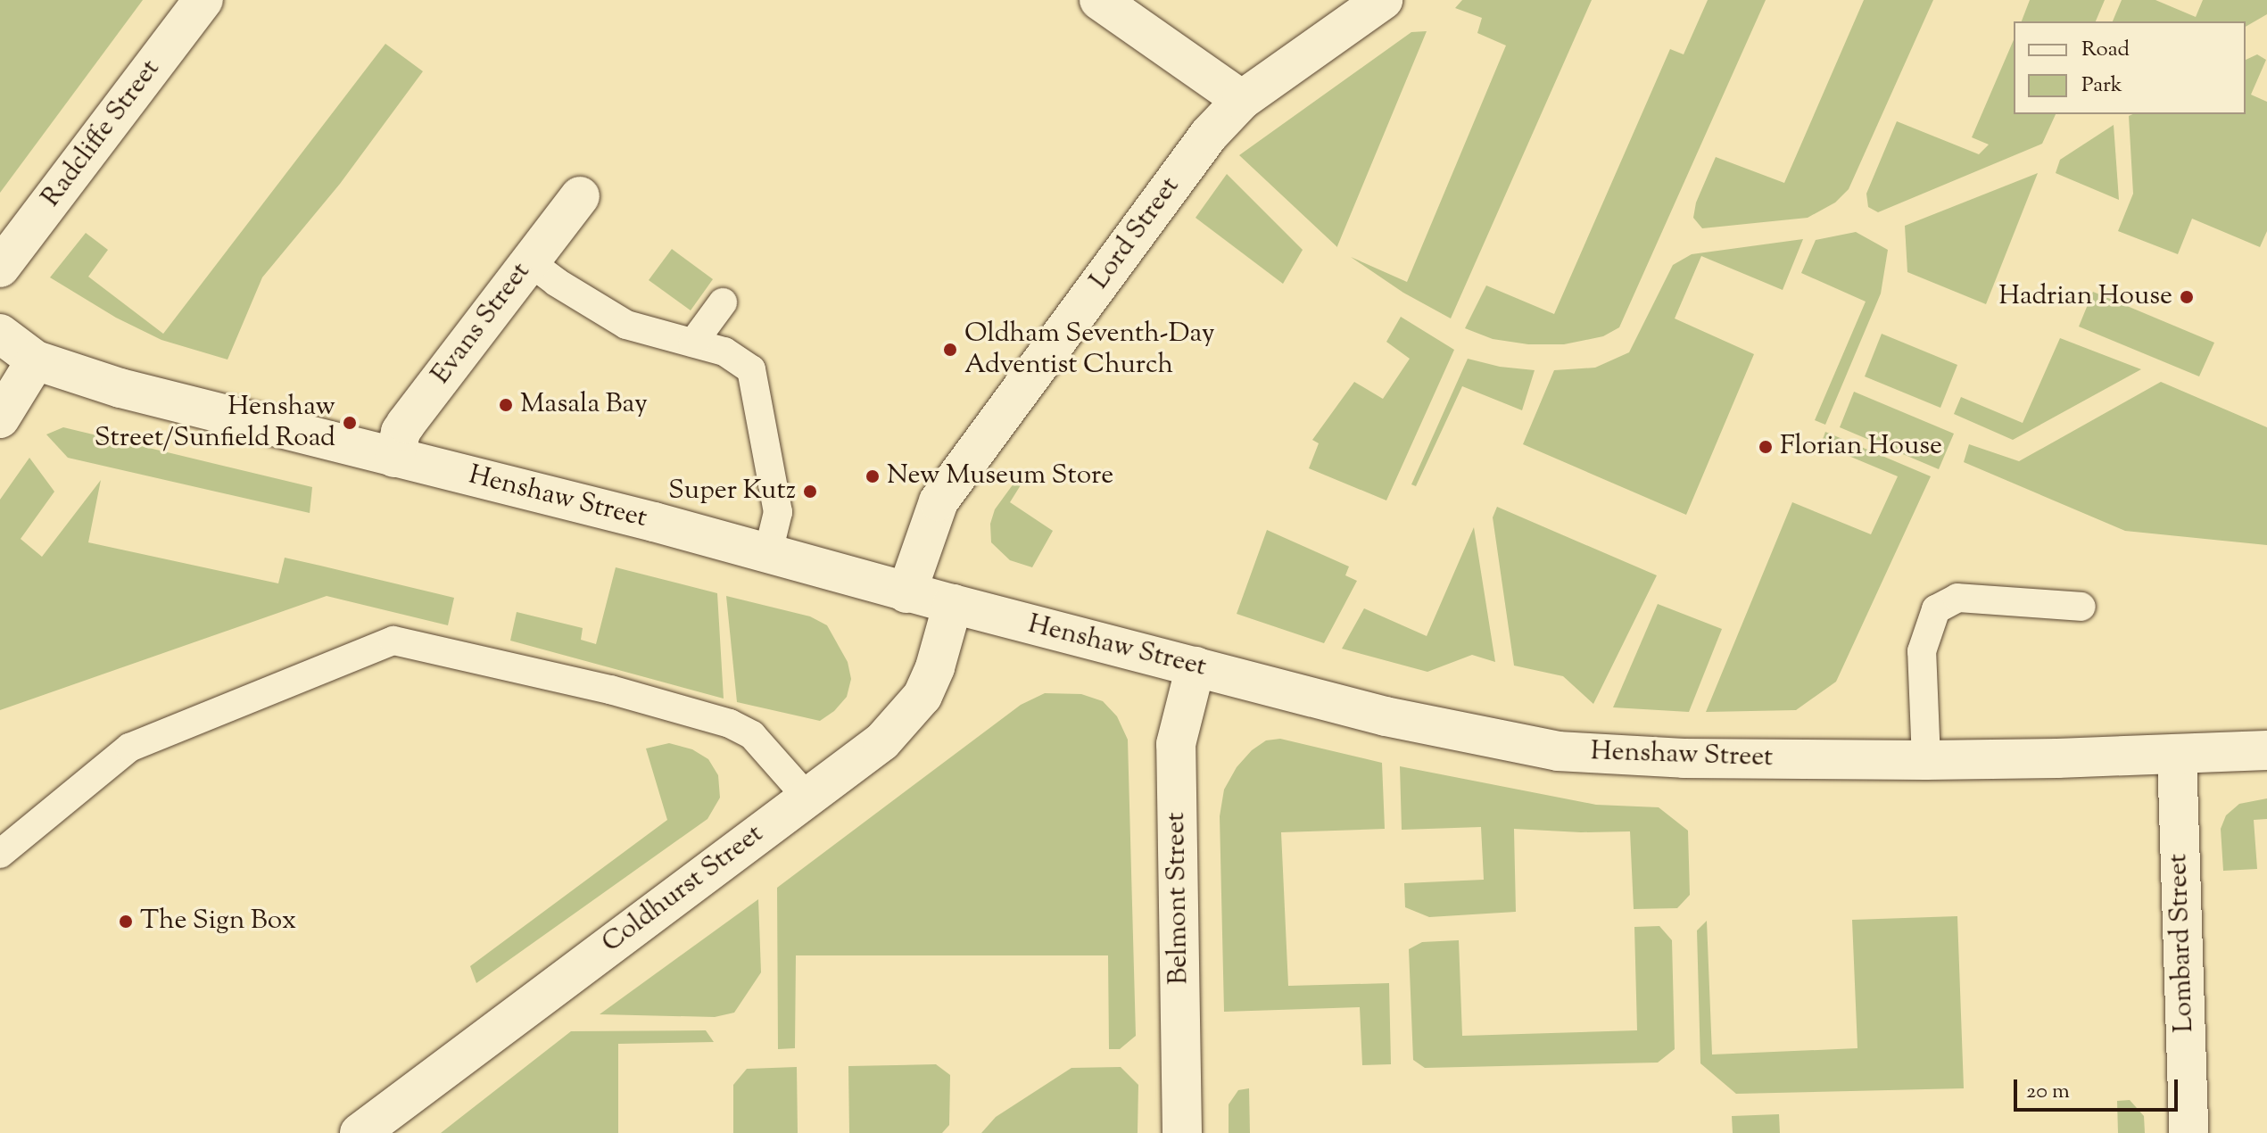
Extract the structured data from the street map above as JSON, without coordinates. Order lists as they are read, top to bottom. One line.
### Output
{"streets":{"street":["Radcliffe Street","Lord Street","Evans Street","Henshaw Street","Coldhurst Street","Belmont Street","Lombard Street"]},"crossings":[["Lord Street","Henshaw Street"],["Evans Street","Henshaw Street"],["Henshaw Street","Coldhurst Street"],["Henshaw Street","Belmont Street"],["Henshaw Street","Lombard Street"]],"places":["Hadrian House","Oldham Seventh-Day Adventist Church","Masala Bay","Henshaw Street/Sunfield Road","Florian House","New Museum Store","Super Kutz","The Sign Box"],"legend":["Road","Park"],"scale_bar":"20 m"}
